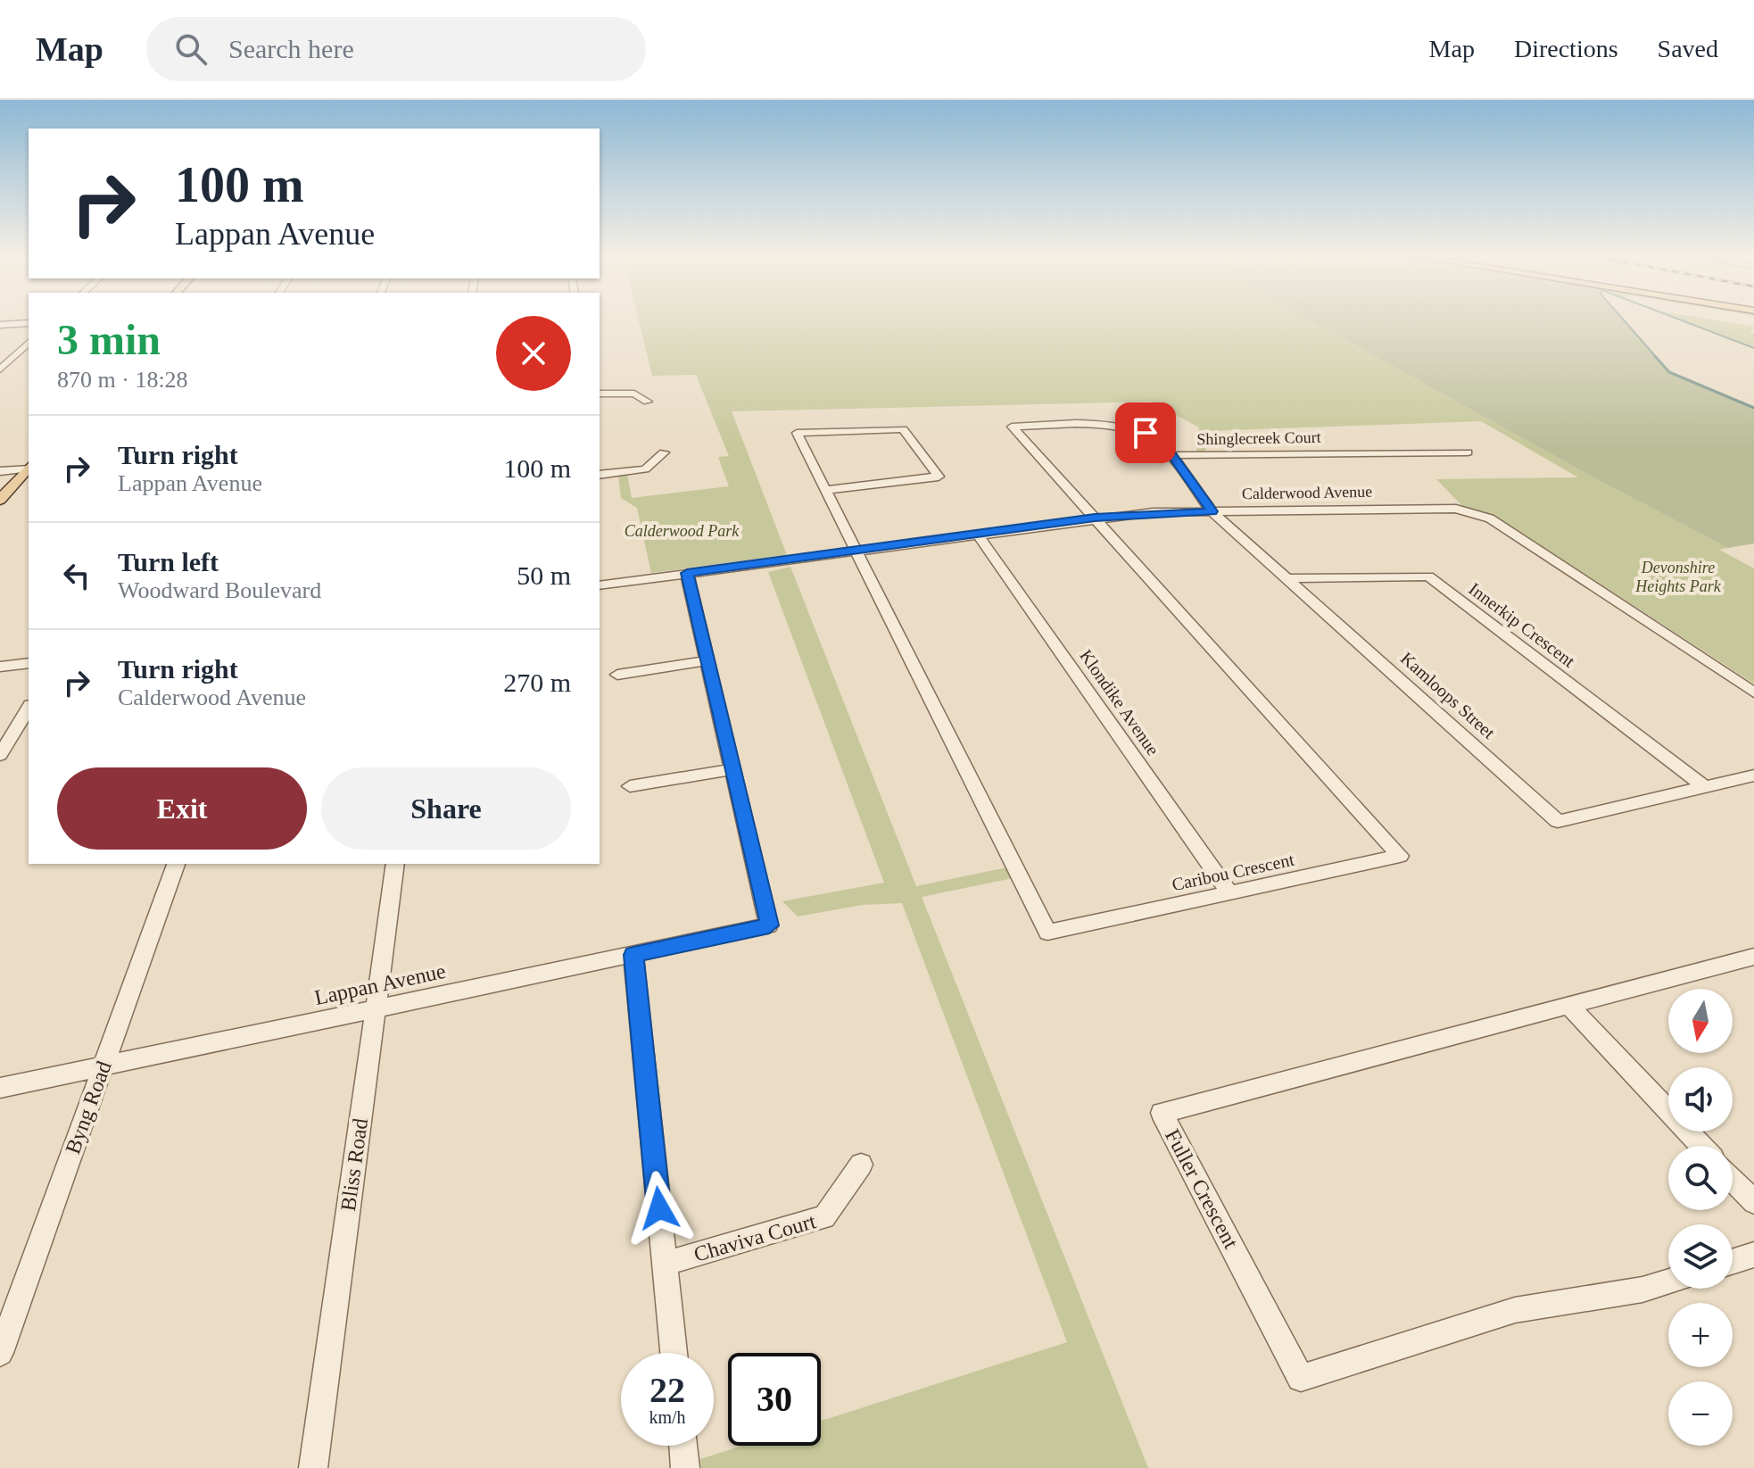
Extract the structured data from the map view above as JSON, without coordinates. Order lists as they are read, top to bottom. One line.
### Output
{"streets":{"street":["Shinglecreek Court","Calderwood Avenue","Innerkip Crescent","Kamloops Street","Klondike Avenue","Caribou Crescent","Lappan Avenue","Byng Road","Bliss Road","Fuller Crescent","Chaviva Court"]},"crossings":[["Shinglecreek Court","Calderwood Avenue"],["Shinglecreek Court","Kamloops Street"],["Shinglecreek Court","Caribou Crescent"],["Calderwood Avenue","Kamloops Street"],["Calderwood Avenue","Klondike Avenue"],["Calderwood Avenue","Caribou Crescent"],["Innerkip Crescent","Kamloops Street"],["Klondike Avenue","Caribou Crescent"],["Lappan Avenue","Byng Road"],["Lappan Avenue","Bliss Road"]],"parks":["Calderwood Park","Devonshire Heights Park"],"north":"bottom","page":{"header":"Map","search":"Search here","nav":["Map","Directions","Saved"],"turn":["100 m","Lappan Avenue"],"heading":["3 min","870 m · 18:28"],"list":[{"name":"Turn right","note":"Lappan Avenue","value":"100 m"},{"name":"Turn left","note":"Woodward Boulevard","value":"50 m"},{"name":"Turn right","note":"Calderwood Avenue","value":"270 m"}],"buttons":["Exit","Share"],"map_buttons":["+","−"],"speed":"22 km/h","limit":"30"}}
